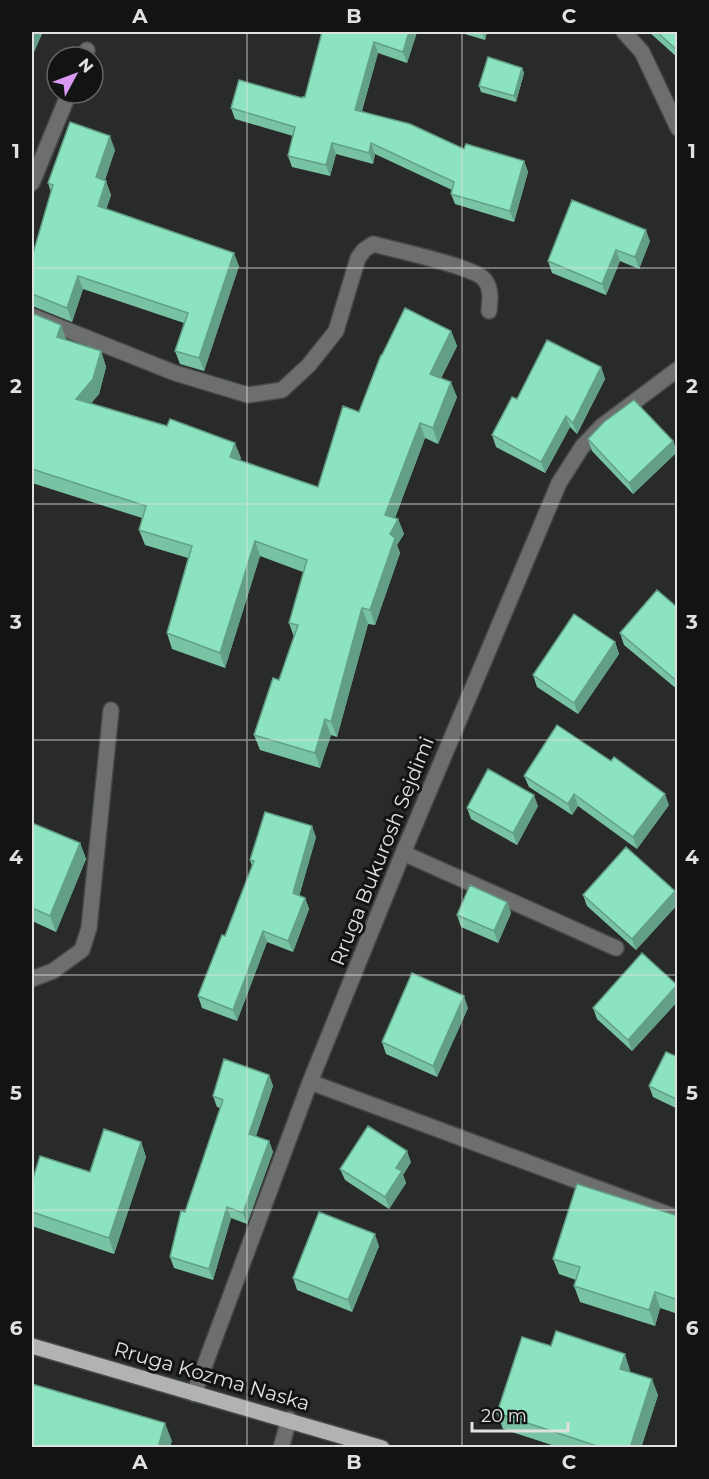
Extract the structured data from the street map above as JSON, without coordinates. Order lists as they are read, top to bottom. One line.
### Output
{"streets":{"main road":["Rruga Kozma Naska"],"street":["Rruga Bukurosh Sejdimi"]},"crossings":[["Rruga Bukurosh Sejdimi","Rruga Kozma Naska"]],"scale_bar":"20 m","north":"top right","grid":{"columns":["A","B","C"],"rows":["1","2","3","4","5","6"]}}
